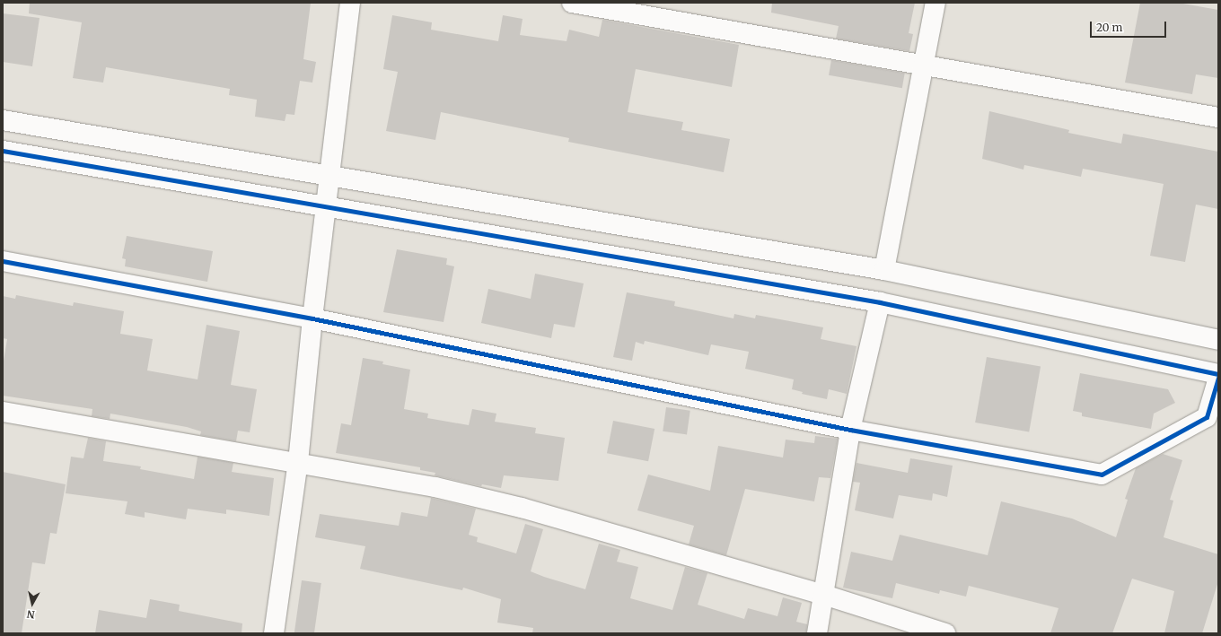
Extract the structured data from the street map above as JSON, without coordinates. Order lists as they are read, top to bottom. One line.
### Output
{"scale_bar":"20 m","north":"bottom"}
